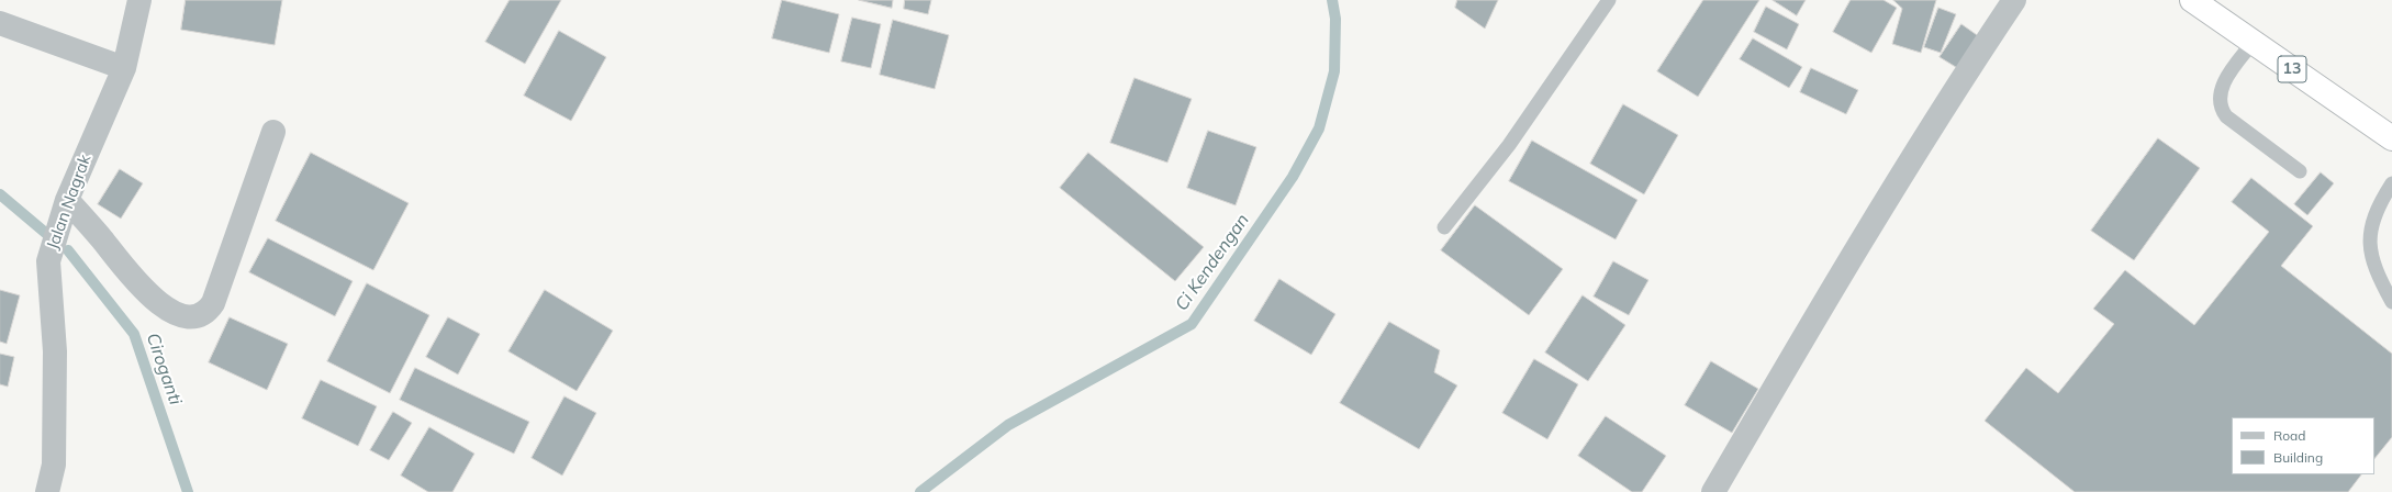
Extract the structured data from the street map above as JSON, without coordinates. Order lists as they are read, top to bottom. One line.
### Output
{"streets":{"highway":["13"],"street":["Jalan Nagrak"]},"water":["Ci Kendengan","Ciroganti"],"legend":["Road","Building"]}
